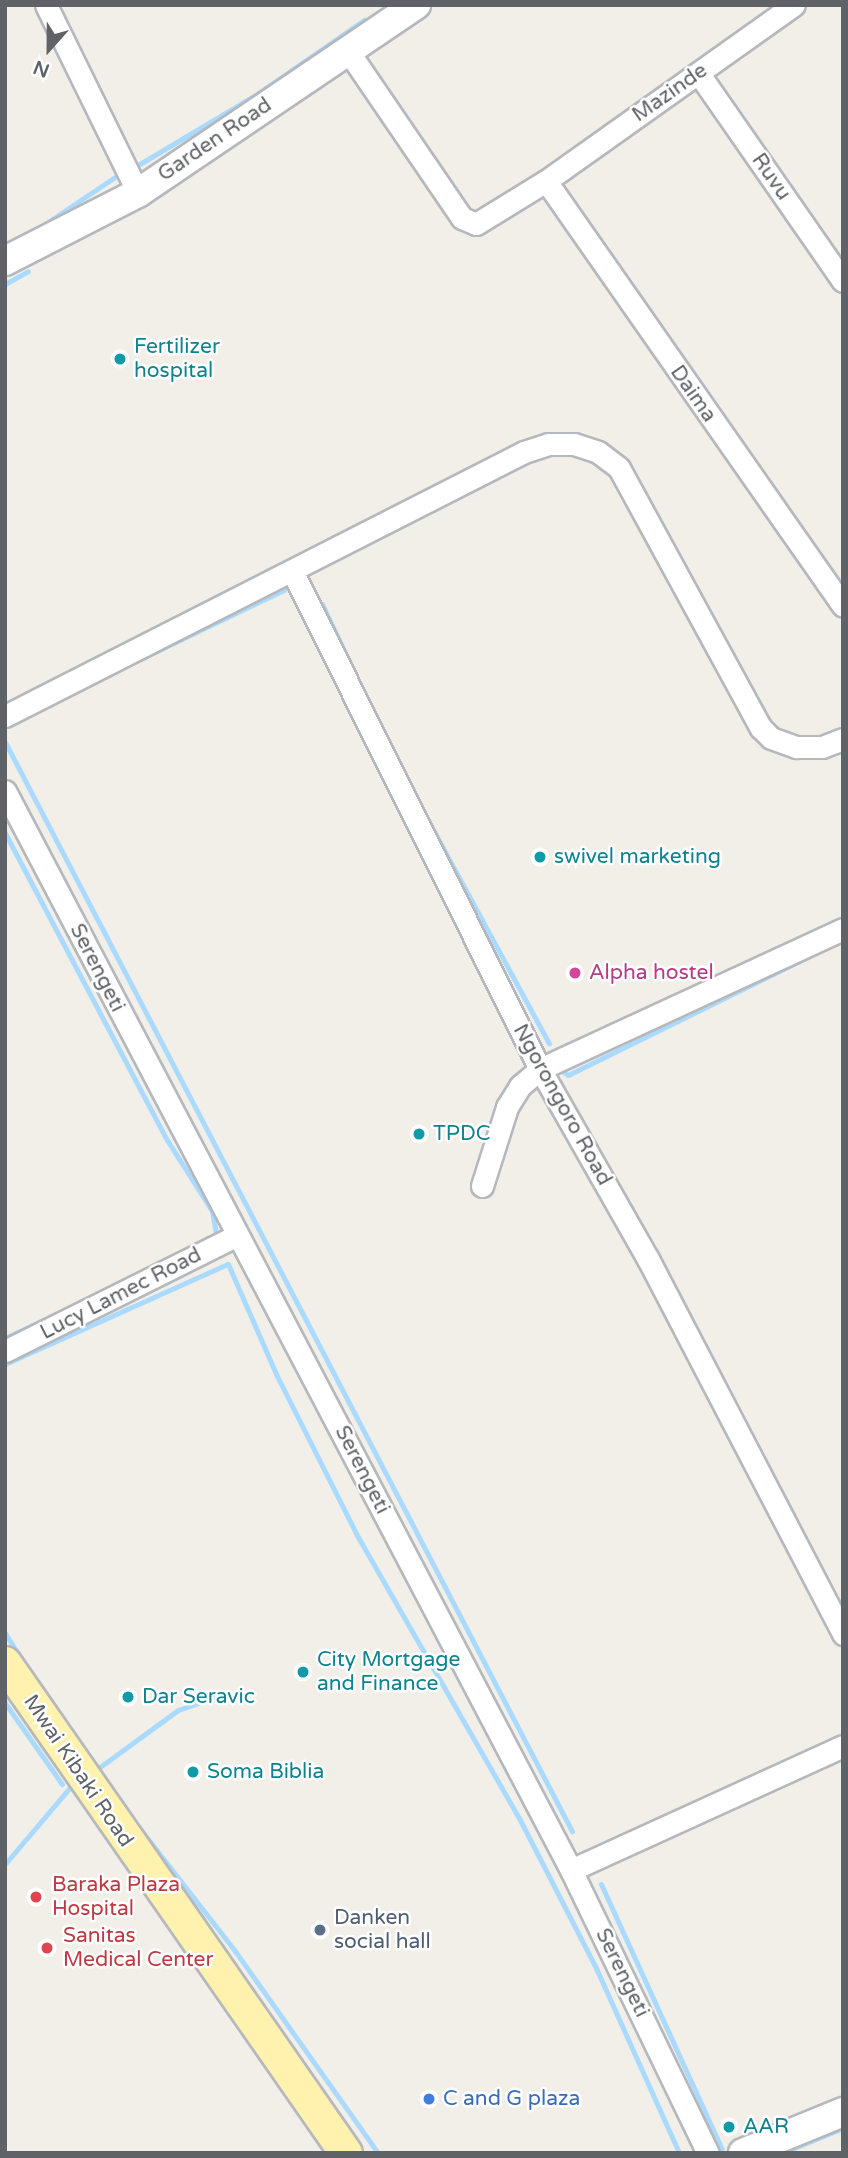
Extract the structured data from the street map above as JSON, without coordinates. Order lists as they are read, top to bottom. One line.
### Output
{"streets":{"main road":["Mwai Kibaki Road"],"street":["Mazinde","Garden Road","Ruvu","Daima","Serengeti","Ngorongoro Road","Lucy Lamec Road"]},"crossings":[["Mazinde","Garden Road"],["Mazinde","Ruvu"],["Mazinde","Daima"],["Serengeti","Lucy Lamec Road"]],"places":["Fertilizer hospital","swivel marketing","Alpha hostel","TPDC","City Mortgage and Finance","Dar Seravic","Soma Biblia","Baraka Plaza Hospital","Danken social hall","Sanitas Medical Center","C and G plaza","AAR"],"north":"bottom"}
